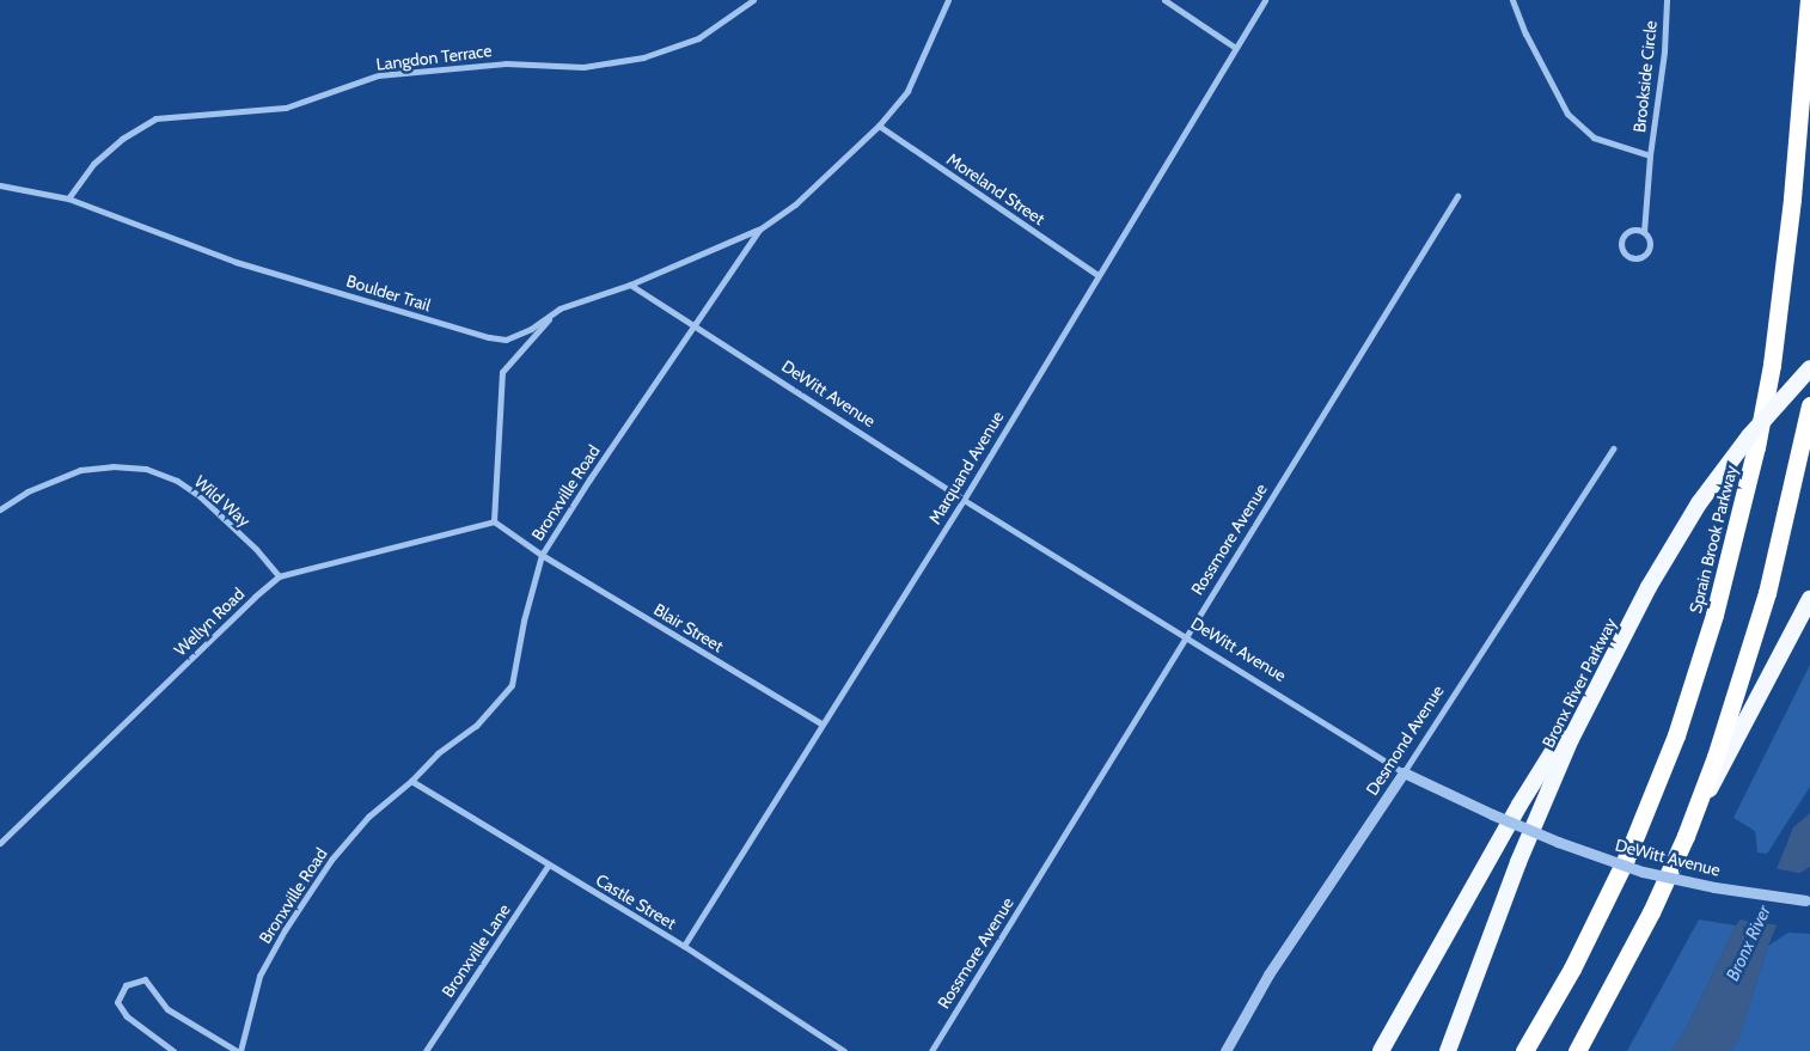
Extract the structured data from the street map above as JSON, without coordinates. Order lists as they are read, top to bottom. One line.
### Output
{"streets":{"highway":["Sprain Brook Parkway","Bronx River Parkway"],"street":["Langdon Terrace","Brookside Circle","Moreland Street","Boulder Trail","DeWitt Avenue","Marquand Avenue","Bronxville Road","Wild Way","Rossmore Avenue","Wellyn Road","Blair Street","Desmond Avenue","Castle Street","Bronxville Lane"]},"crossings":[["Langdon Terrace","Boulder Trail"],["Moreland Street","Marquand Avenue"],["Moreland Street","Bronxville Road"],["Boulder Trail","Bronxville Road"],["DeWitt Avenue","Marquand Avenue"],["DeWitt Avenue","Bronxville Road"],["DeWitt Avenue","Rossmore Avenue"],["DeWitt Avenue","Desmond Avenue"],["Marquand Avenue","Blair Street"],["Marquand Avenue","Castle Street"],["Bronxville Road","Blair Street"],["Bronxville Road","Castle Street"],["Wild Way","Wellyn Road"],["Castle Street","Bronxville Lane"]],"water":["Bronx River"]}
